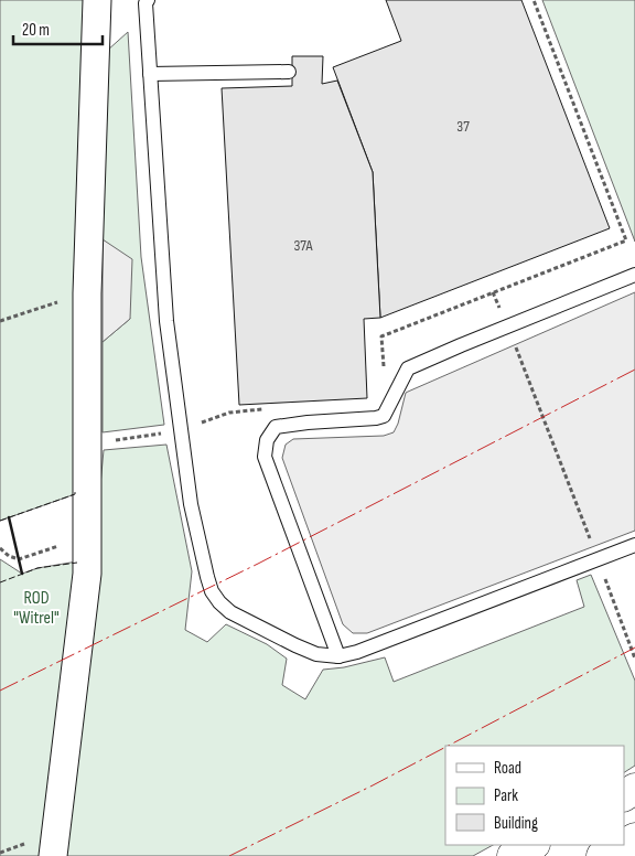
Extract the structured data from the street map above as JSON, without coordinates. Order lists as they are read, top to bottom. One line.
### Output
{"parks":["ROD \"Witrel\""],"house_numbers":["37","37A"],"legend":["Road","Park","Building"],"scale_bar":"20 m"}
